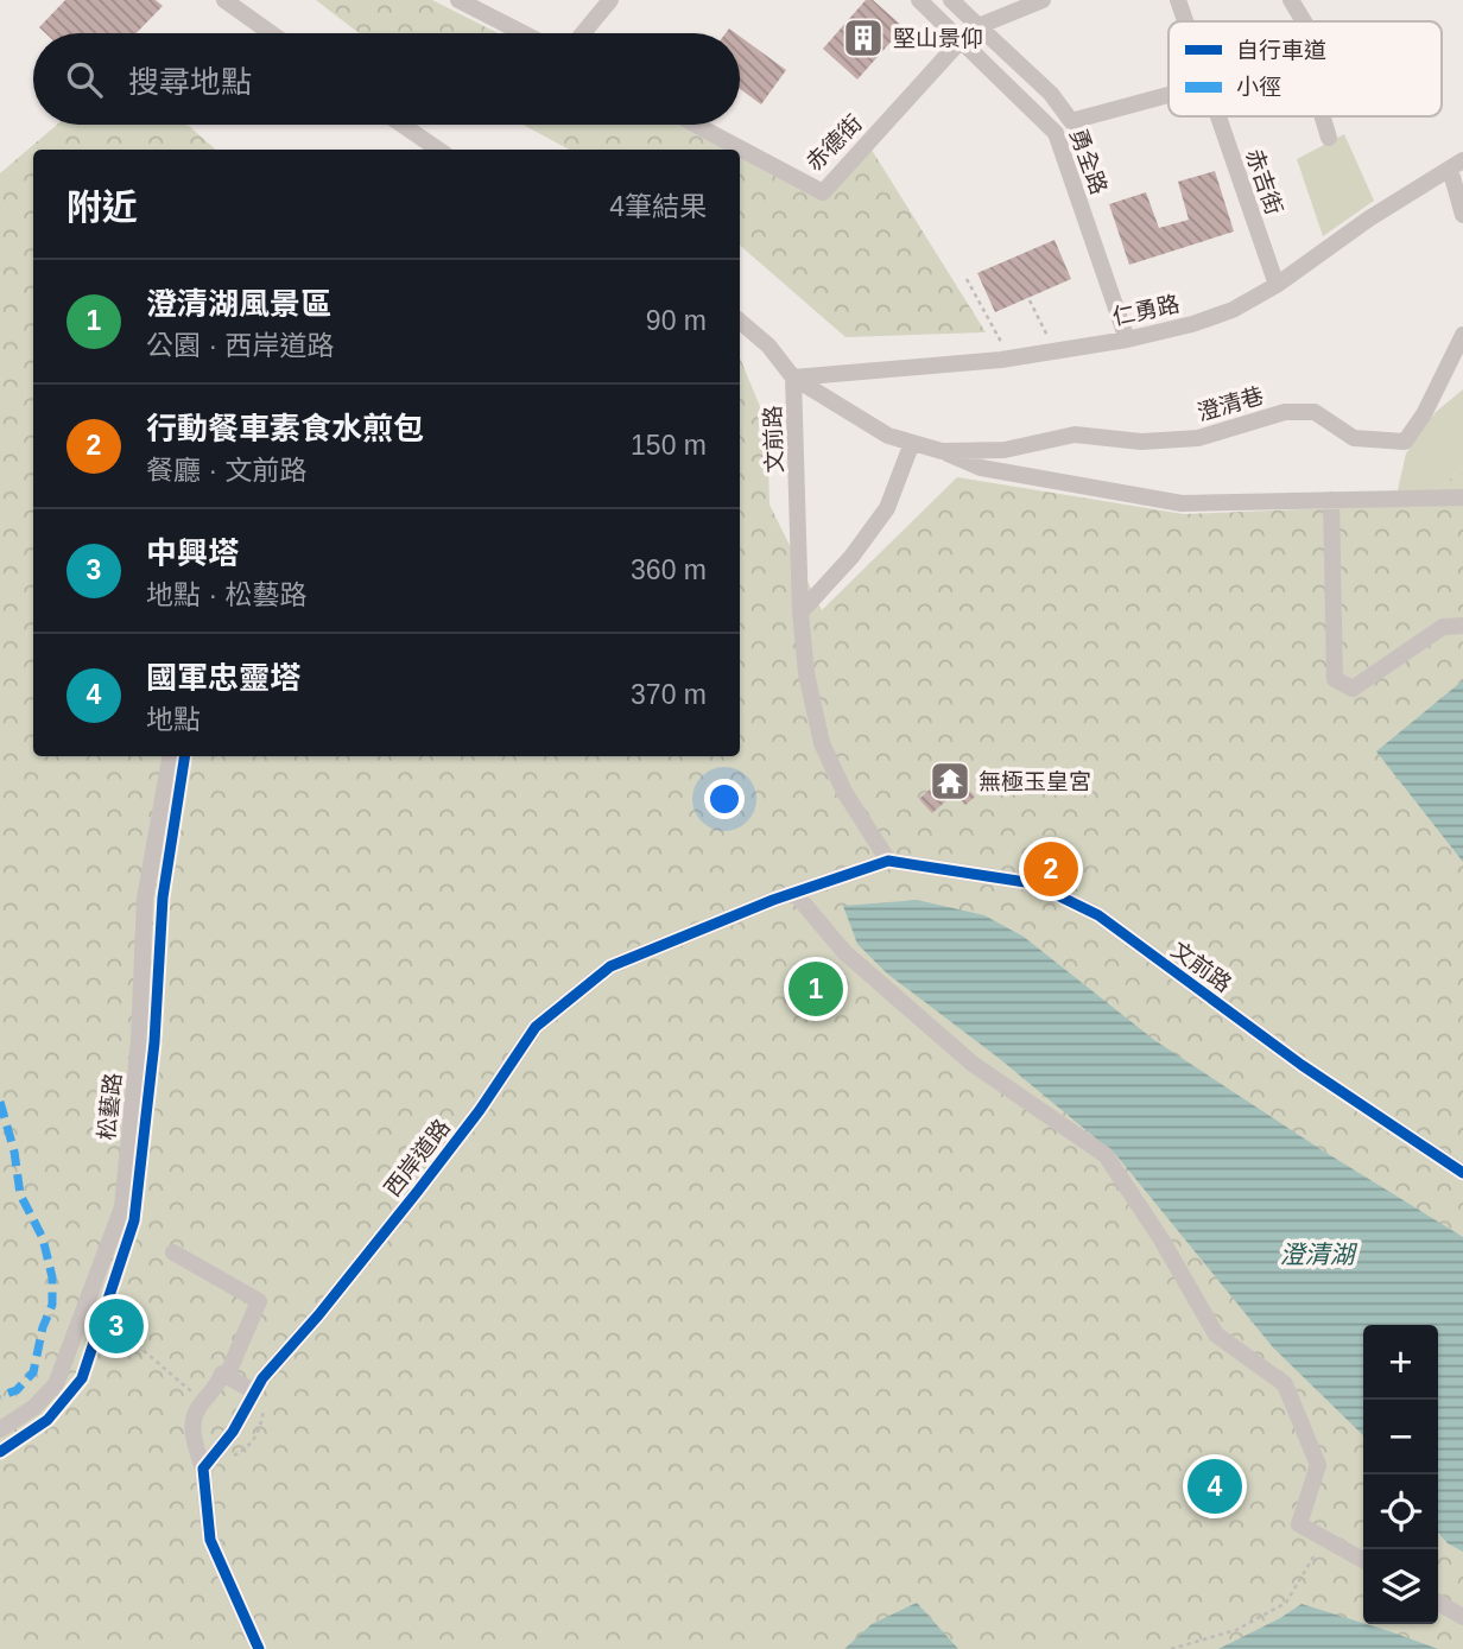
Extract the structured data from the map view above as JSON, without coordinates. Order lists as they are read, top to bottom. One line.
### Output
{"streets":{"street":["赤德街","勇全路","赤吉街","仁勇路","澄清巷","文前路","松藝路","西岸道路"]},"crossings":[["赤德街","勇全路"],["勇全路","仁勇路"],["赤吉街","仁勇路"],["仁勇路","澄清巷"],["仁勇路","文前路"],["澄清巷","文前路"],["文前路","西岸道路"]],"water":["澄清湖"],"places":{"building":["堅山景仰"],"temple":["無極玉皇宮"]},"legend":["自行車道","小徑"],"page":{"search":"搜尋地點","heading":["附近","4筆結果"],"list":[{"mark":"1","name":"澄清湖風景區","note":"公園 · 西岸道路","value":"90 m"},{"mark":"2","name":"行動餐車素食水煎包","note":"餐廳 · 文前路","value":"150 m"},{"mark":"3","name":"中興塔","note":"地點 · 松藝路","value":"360 m"},{"mark":"4","name":"國軍忠靈塔","note":"地點","value":"370 m"}],"pins":["2","1","3","4"],"map_buttons":["+","−"]}}
